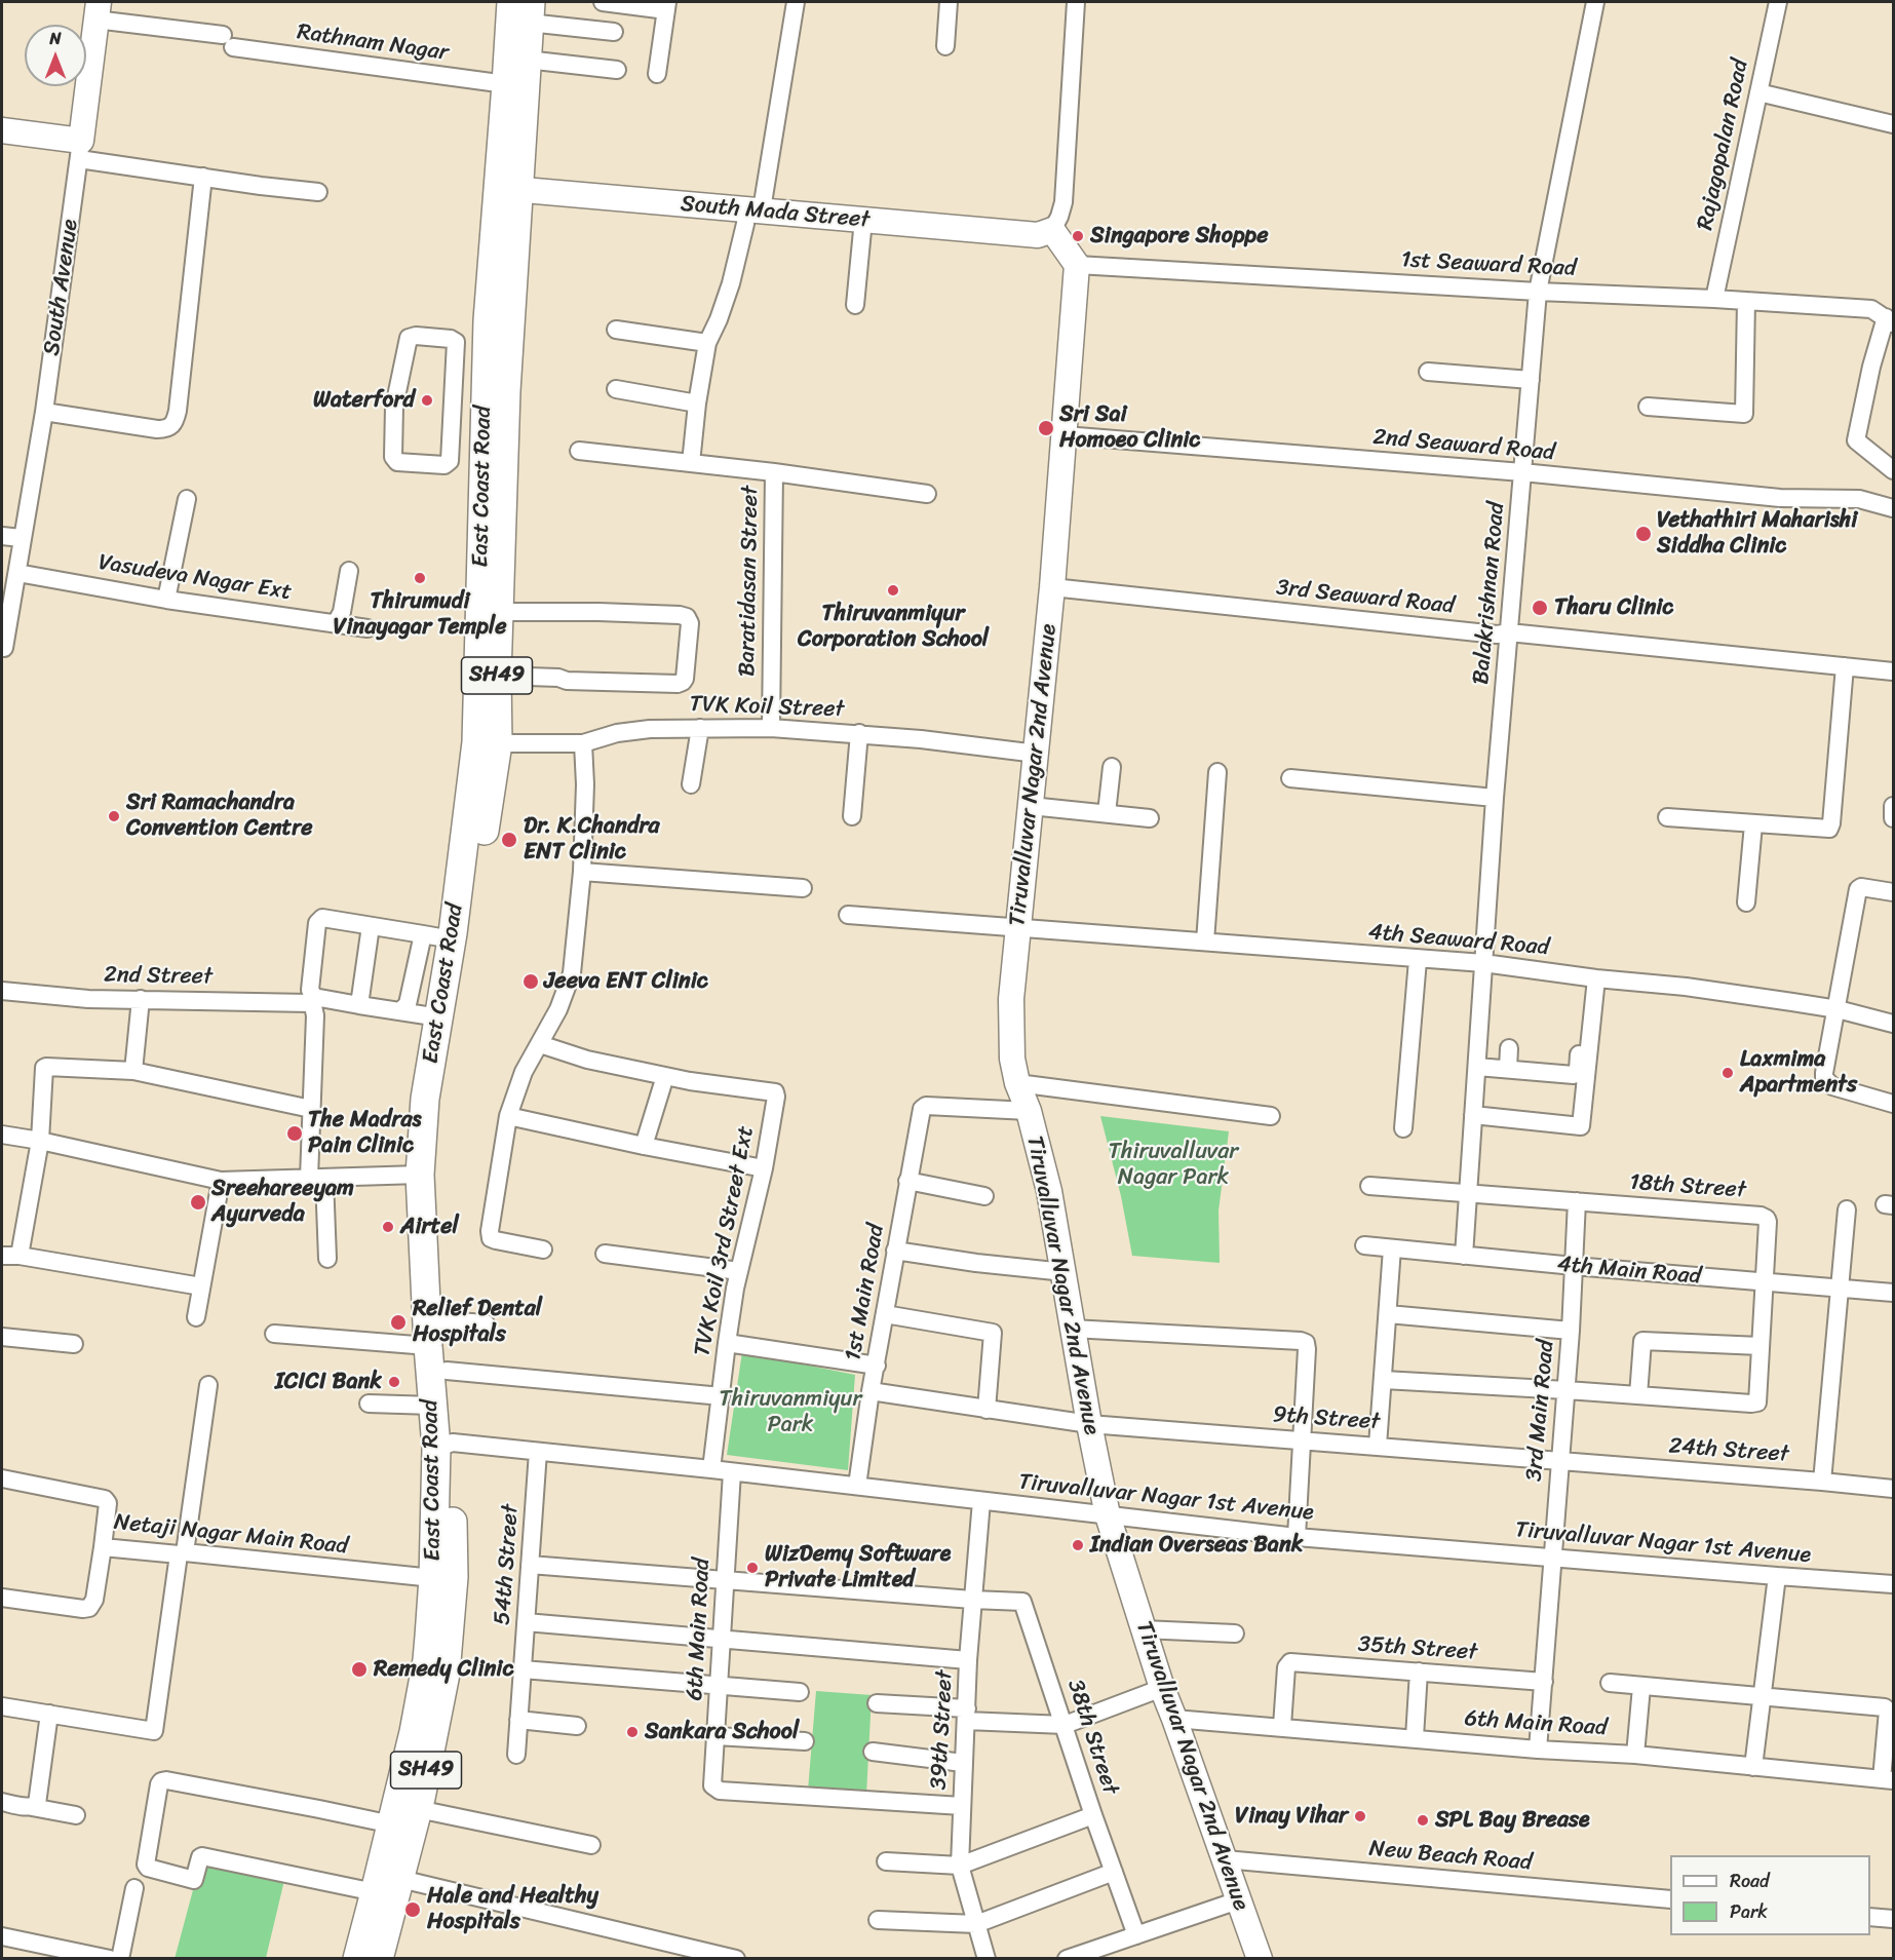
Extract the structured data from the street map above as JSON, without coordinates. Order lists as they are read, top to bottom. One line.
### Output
{"streets":{"main road":["East Coast Road","SH49"],"street":["Rathnam Nagar","Rajagopalan Road","South Mada Street","1st Seaward Road","South Avenue","2nd Seaward Road","Vasudeva Nagar Ext","Baratidasan Street","Balakrishnan Road","3rd Seaward Road","TVK Koil Street","Tiruvalluvar Nagar 2nd Avenue","4th Seaward Road","2nd Street","18th Street","TVK Koil 3rd Street Ext","4th Main Road","1st Main Road","3rd Main Road","9th Street","24th Street","Tiruvalluvar Nagar 1st Avenue","Netaji Nagar Main Road","54th Street","6th Main Road","35th Street","39th Street","38th Street","New Beach Road"]},"crossings":[["Rathnam Nagar","South Avenue"],["Rathnam Nagar","East Coast Road"],["Rajagopalan Road","1st Seaward Road"],["South Mada Street","East Coast Road"],["1st Seaward Road","Balakrishnan Road"],["1st Seaward Road","Tiruvalluvar Nagar 2nd Avenue"],["South Avenue","Vasudeva Nagar Ext"],["2nd Seaward Road","Balakrishnan Road"],["2nd Seaward Road","Tiruvalluvar Nagar 2nd Avenue"],["East Coast Road","TVK Koil Street"],["East Coast Road","Tiruvalluvar Nagar 1st Avenue"],["East Coast Road","Netaji Nagar Main Road"],["Baratidasan Street","TVK Koil Street"],["Balakrishnan Road","3rd Seaward Road"],["Balakrishnan Road","4th Seaward Road"],["Balakrishnan Road","4th Main Road"],["3rd Seaward Road","Tiruvalluvar Nagar 2nd Avenue"],["TVK Koil Street","Tiruvalluvar Nagar 2nd Avenue"],["Tiruvalluvar Nagar 2nd Avenue","4th Seaward Road"],["Tiruvalluvar Nagar 2nd Avenue","1st Main Road"],["Tiruvalluvar Nagar 2nd Avenue","9th Street"],["Tiruvalluvar Nagar 2nd Avenue","Tiruvalluvar Nagar 1st Avenue"],["Tiruvalluvar Nagar 2nd Avenue","6th Main Road"],["Tiruvalluvar Nagar 2nd Avenue","New Beach Road"],["18th Street","4th Main Road"],["18th Street","3rd Main Road"],["TVK Koil 3rd Street Ext","Tiruvalluvar Nagar 1st Avenue"],["4th Main Road","3rd Main Road"],["1st Main Road","9th Street"],["1st Main Road","Tiruvalluvar Nagar 1st Avenue"],["3rd Main Road","9th Street"],["3rd Main Road","24th Street"],["3rd Main Road","Tiruvalluvar Nagar 1st Avenue"],["3rd Main Road","6th Main Road"],["3rd Main Road","35th Street"],["9th Street","24th Street"],["Tiruvalluvar Nagar 1st Avenue","54th Street"],["Tiruvalluvar Nagar 1st Avenue","6th Main Road"],["Tiruvalluvar Nagar 1st Avenue","39th Street"],["6th Main Road","35th Street"],["6th Main Road","39th Street"],["39th Street","38th Street"]],"parks":["Thiruvalluvar Nagar Park","Thiruvanmiyur Park"],"places":["Singapore Shoppe","Waterford","Sri Sai Homoeo Clinic","Vethathiri Maharishi Siddha Clinic","Thirumudi Vinayagar Temple","Thiruvanmiyur Corporation School","Tharu Clinic","Sri Ramachandra Convention Centre","Dr. K.Chandra ENT Clinic","Jeeva ENT Clinic","Laxmima Apartments","The Madras Pain Clinic","Sreehareeyam Ayurveda","Airtel","Relief Dental Hospitals","ICICI Bank","Indian Overseas Bank","WizDemy Software Private Limited","Remedy Clinic","Sankara School","Vinay Vihar","SPL Bay Brease","Hale and Healthy Hospitals"],"legend":["Road","Park"],"north":"top"}
